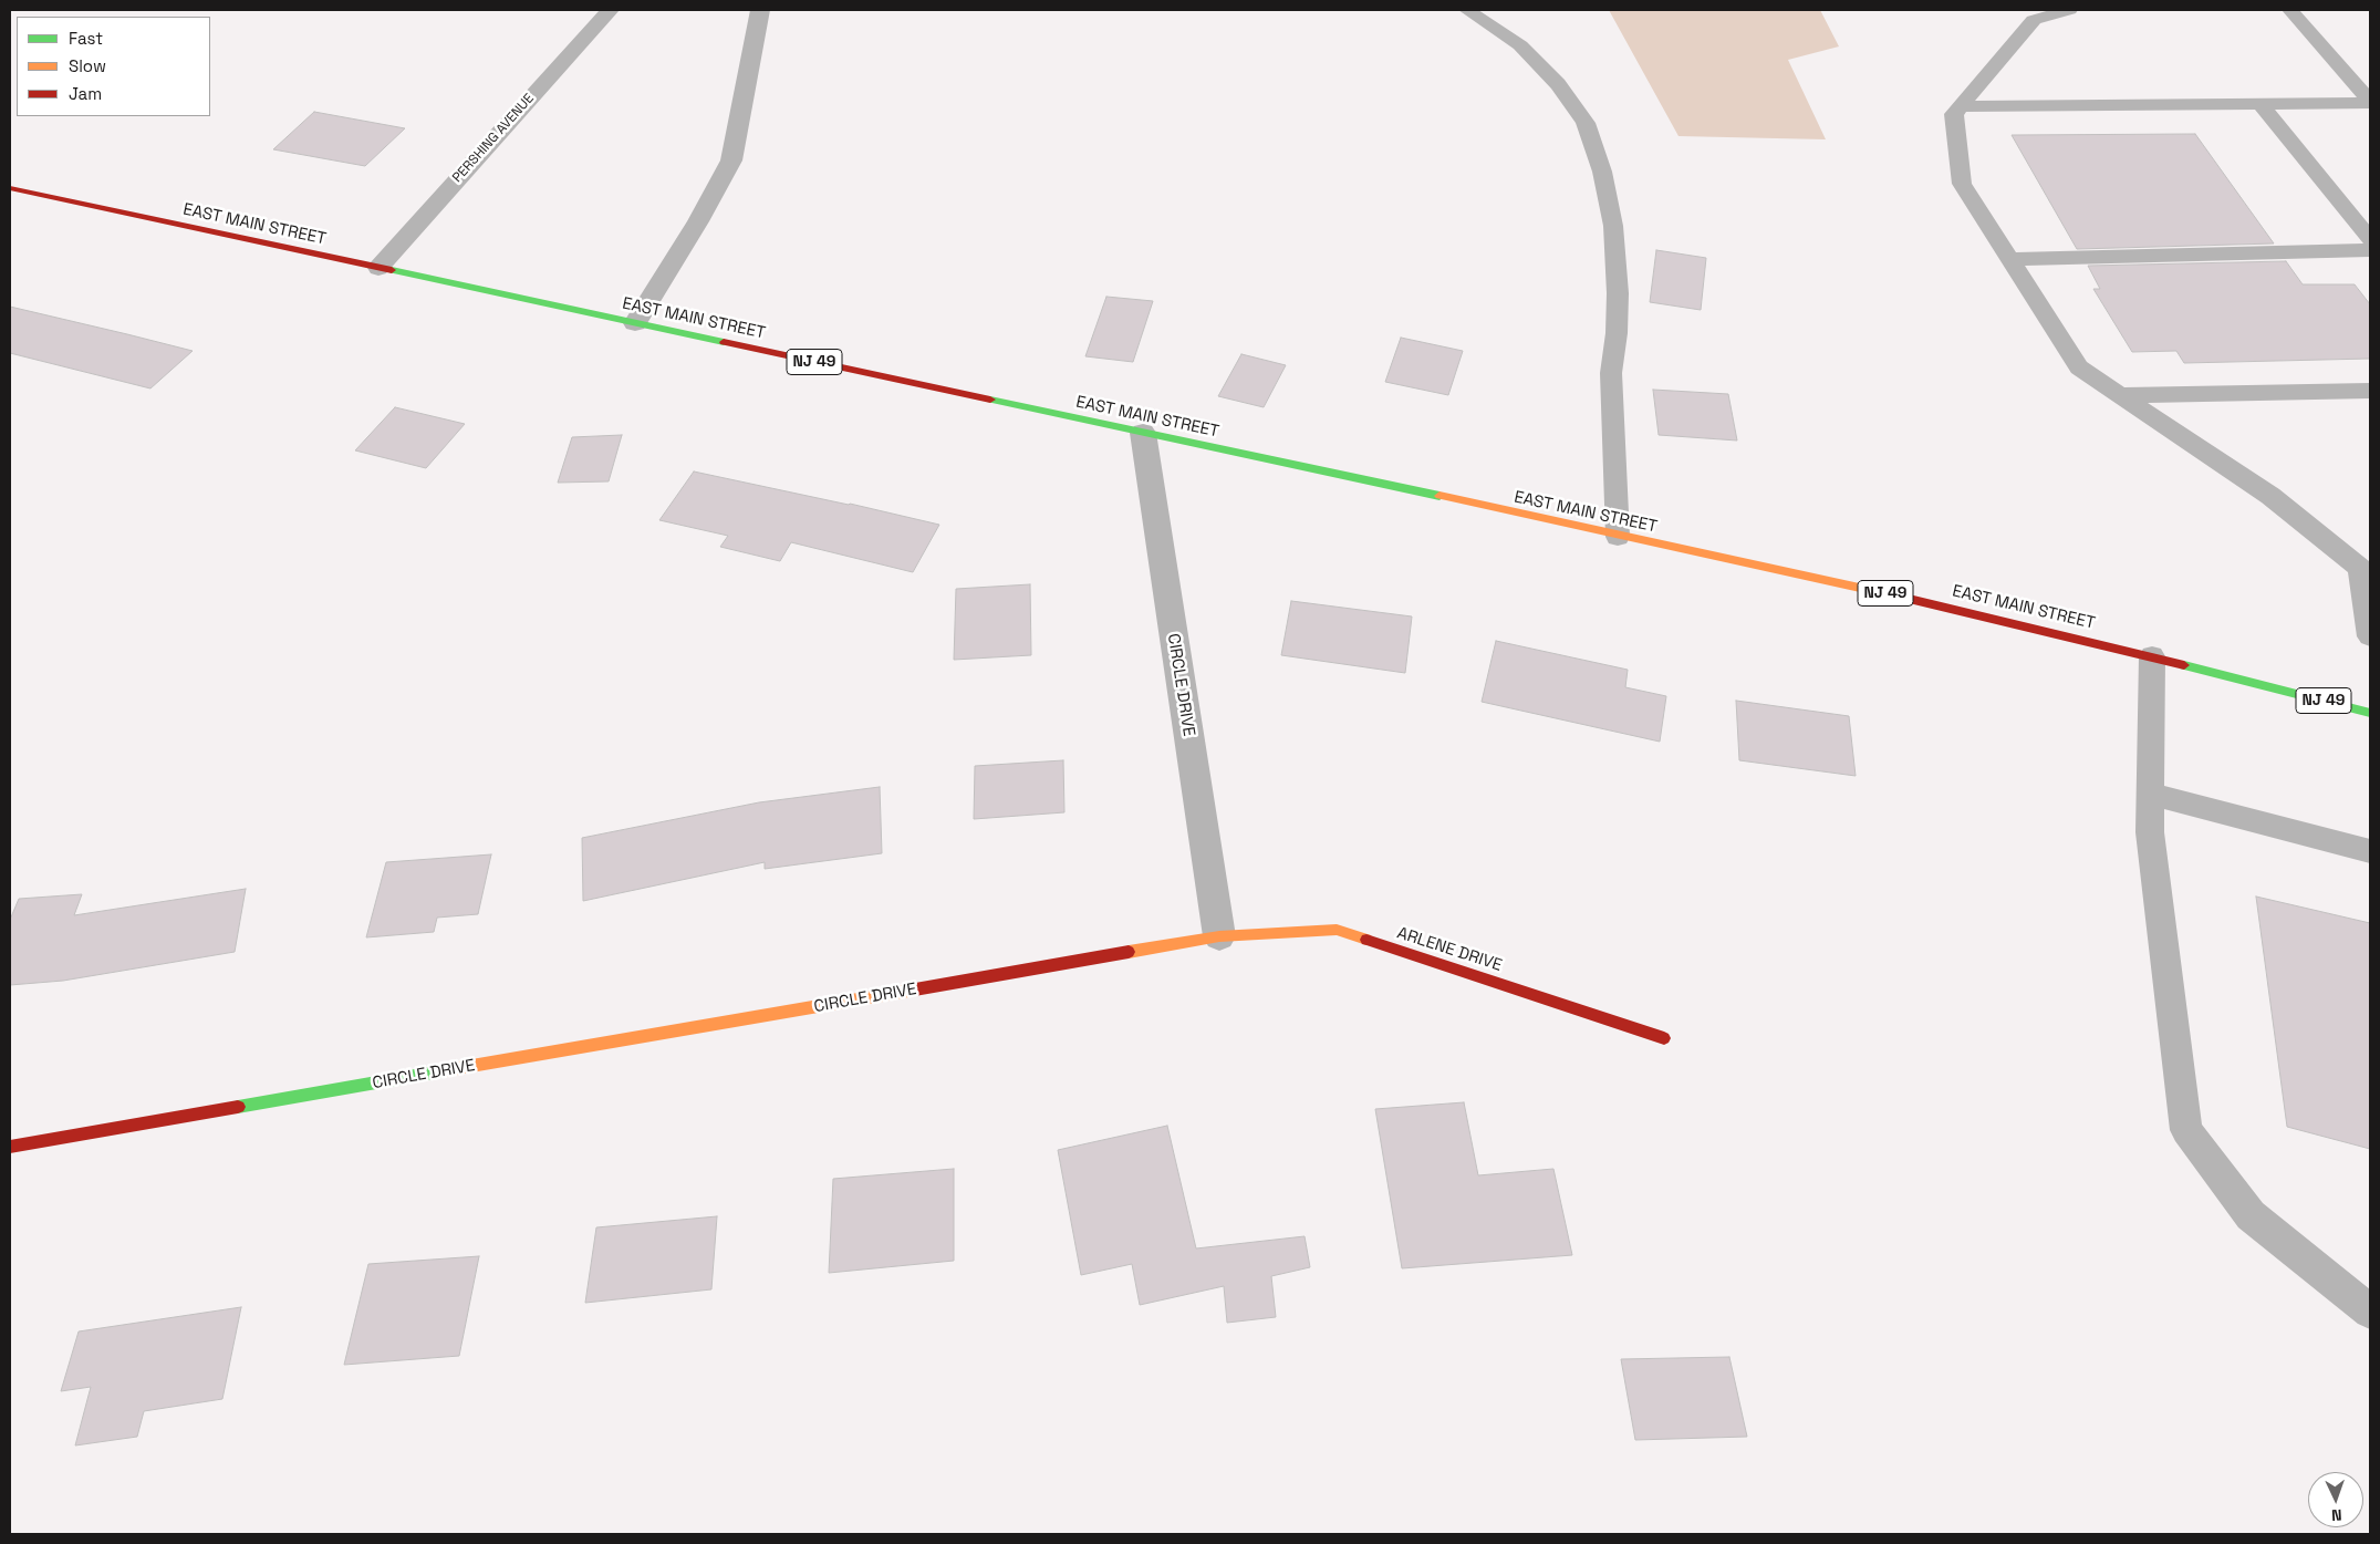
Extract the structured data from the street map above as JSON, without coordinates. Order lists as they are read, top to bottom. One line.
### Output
{"streets":{"main road":["EAST MAIN STREET","NJ 49","CIRCLE DRIVE","ARLENE DRIVE"],"street":["PERSHING AVENUE"]},"crossings":[["PERSHING AVENUE","EAST MAIN STREET"],["EAST MAIN STREET","CIRCLE DRIVE"],["CIRCLE DRIVE","ARLENE DRIVE"]],"legend":["Fast","Slow","Jam"],"north":"bottom"}
